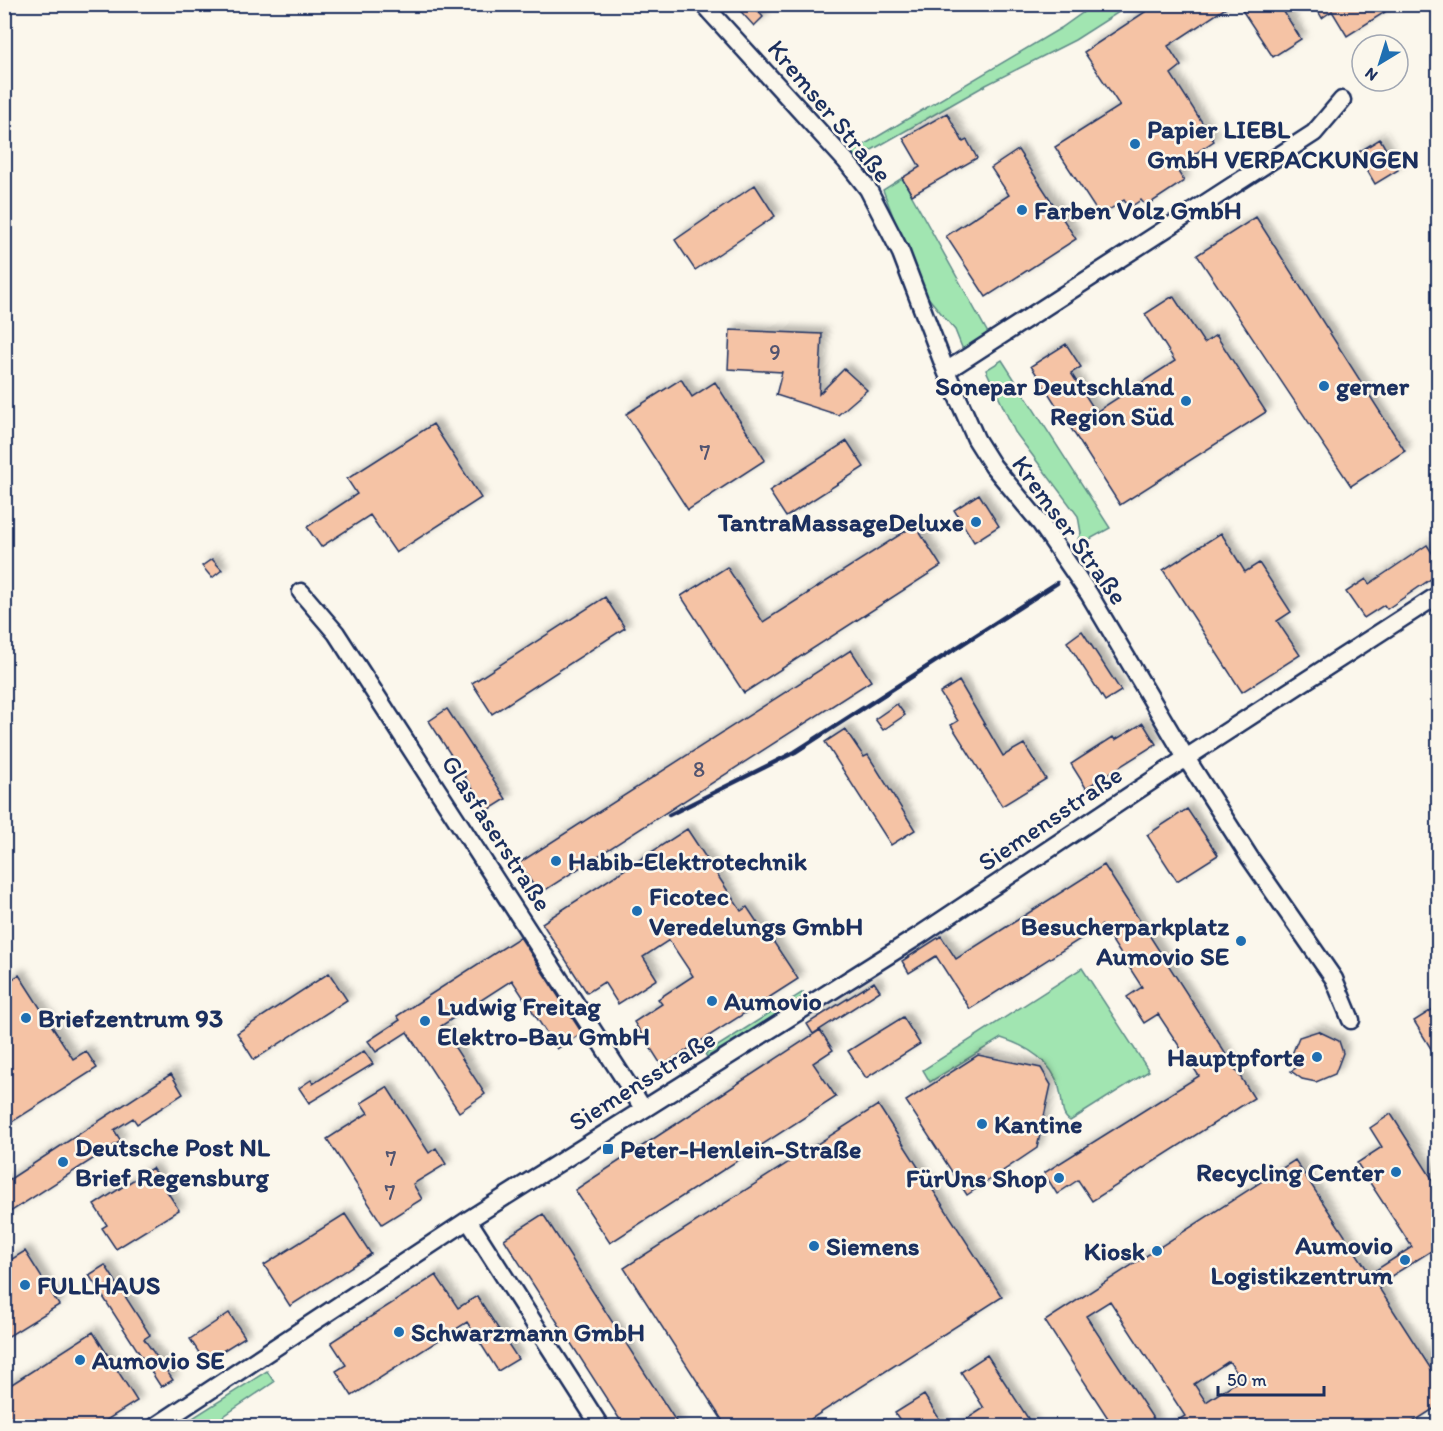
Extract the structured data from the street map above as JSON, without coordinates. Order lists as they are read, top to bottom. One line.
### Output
{"streets":{"street":["Kremser Straße","Siemensstraße","Glasfaserstraße"]},"crossings":[["Kremser Straße","Siemensstraße"],["Siemensstraße","Glasfaserstraße"]],"places":{"other":["Papier LIEBL GmbH VERPACKUNGEN","Farben Volz GmbH","gerner","Sonepar Deutschland Region Süd","TantraMassageDeluxe","Habib-Elektrotechnik","Ficotec Veredelungs GmbH","Besucherparkplatz Aumovio SE","Aumovio","Briefzentrum 93","Ludwig Freitag Elektro-Bau GmbH","Hauptpforte","Kantine","Deutsche Post NL Brief Regensburg","Recycling Center","FürUns Shop","Siemens","Kiosk","Aumovio Logistikzentrum","FULLHAUS","Schwarzmann GmbH","Aumovio SE"],"transit":["Peter-Henlein-Straße"]},"house_numbers":["9","7","8","7","7"],"scale_bar":"50 m","north":"bottom left"}
